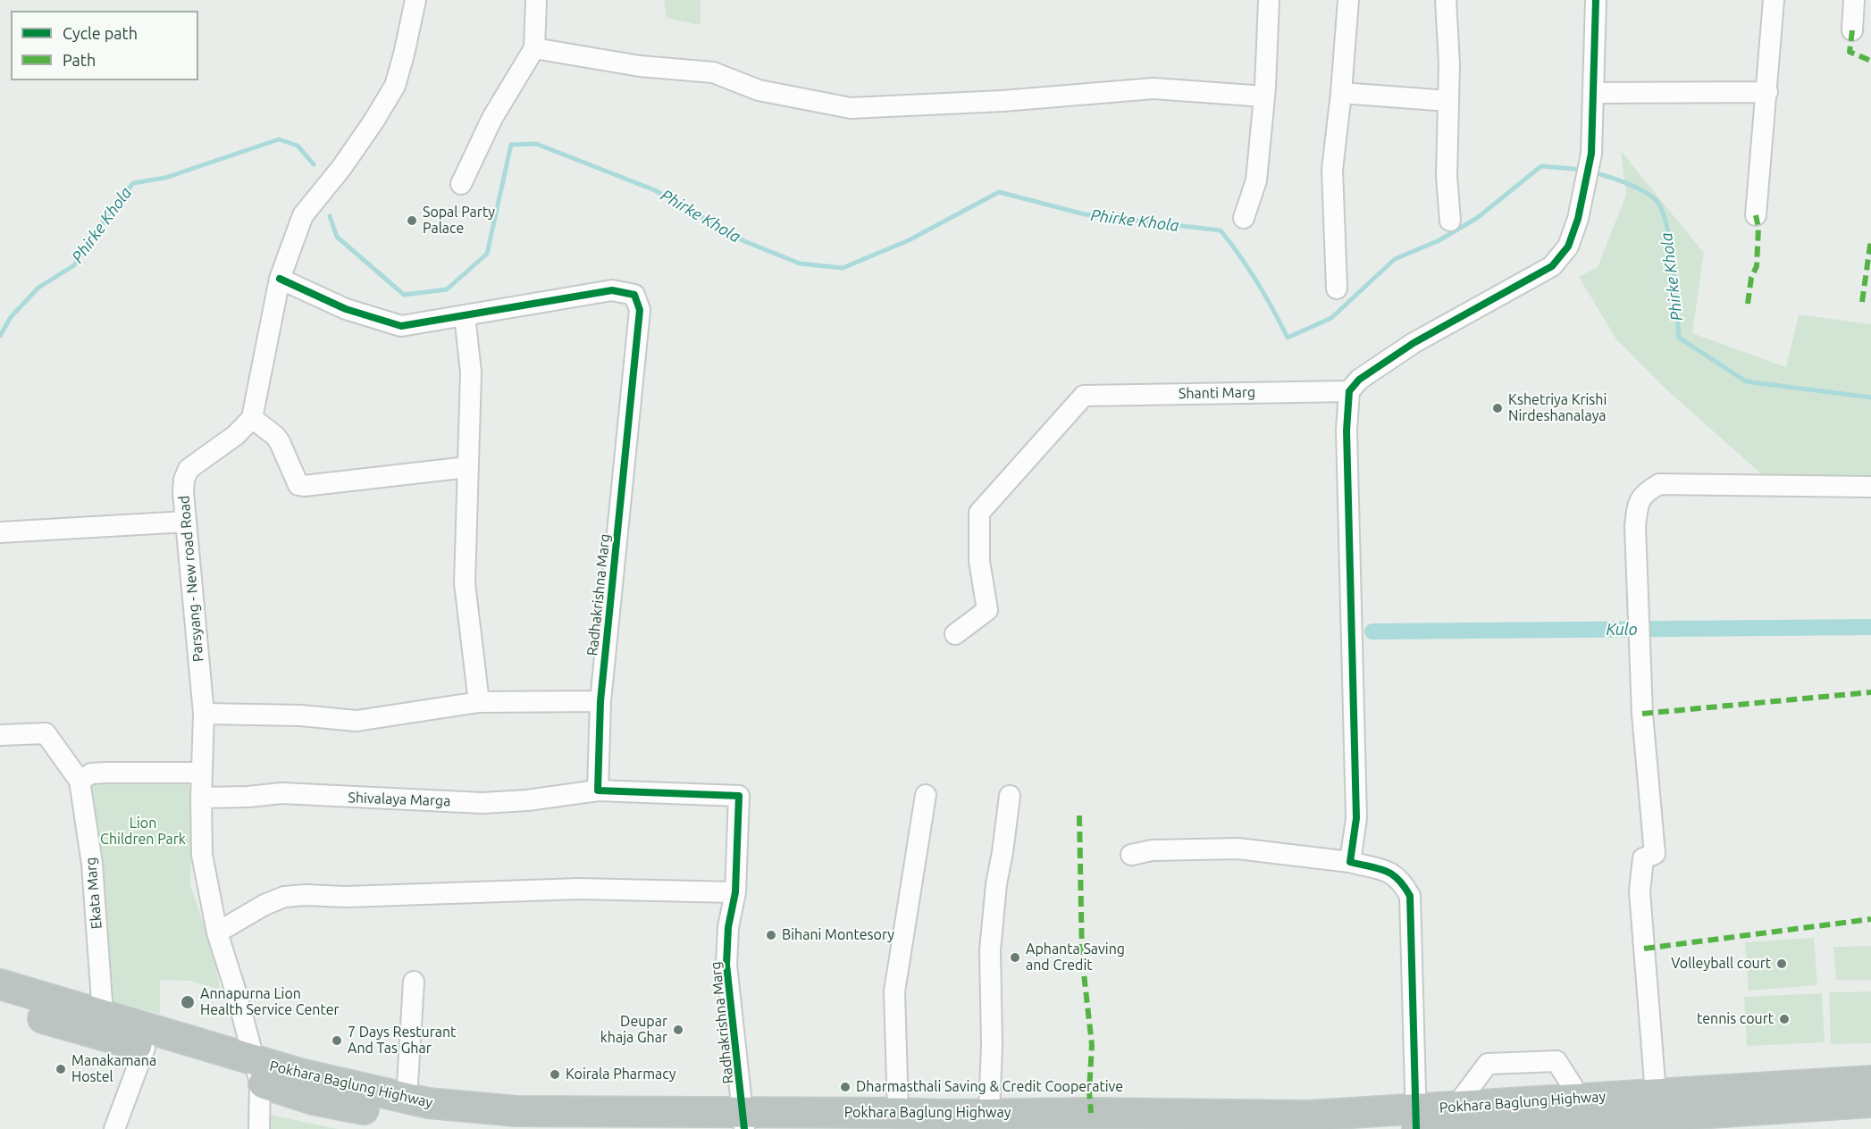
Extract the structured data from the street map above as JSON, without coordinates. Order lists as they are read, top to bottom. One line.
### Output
{"streets":{"highway":["Pokhara Baglung Highway"],"street":["Shanti Marg","Parsyang - New road Road","Radhakrishna Marg","Shivalaya Marga","Ekata Marg"]},"crossings":[["Parsyang - New road Road","Shivalaya Marga"],["Parsyang - New road Road","Pokhara Baglung Highway"],["Radhakrishna Marg","Shivalaya Marga"],["Radhakrishna Marg","Pokhara Baglung Highway"],["Ekata Marg","Pokhara Baglung Highway"]],"water":["Phirke Khola","Kulo"],"parks":["Lion Children Park"],"places":["Sopal Party Palace","Kshetriya Krishi Nirdeshanalaya","Bihani Montesory","Aphanta Saving and Credit","Volleyball court","Annapurna Lion Health Service Center","tennis court","Deupar khaja Ghar","7 Days Resturant And Tas Ghar","Manakamana Hostel","Koirala Pharmacy","Dharmasthali Saving & Credit Cooperative"],"legend":["Cycle path","Path"]}
